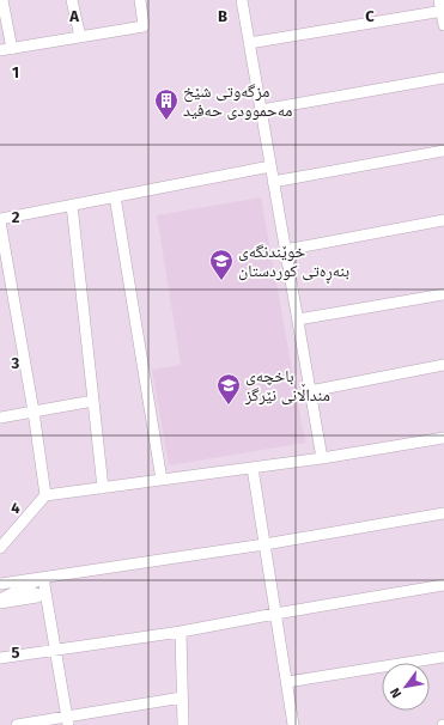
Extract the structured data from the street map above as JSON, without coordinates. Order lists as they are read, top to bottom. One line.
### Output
{"places":{"building":["مزگەوتی شێخ مەحموودی حەفید"],"school or university":["خوێندنگەی بنەڕەتی کوردستان","باخچەی منداڵانی نێرگز"]},"north":"bottom left","grid":{"columns":["A","B","C"],"rows":["1","2","3","4","5"]}}
